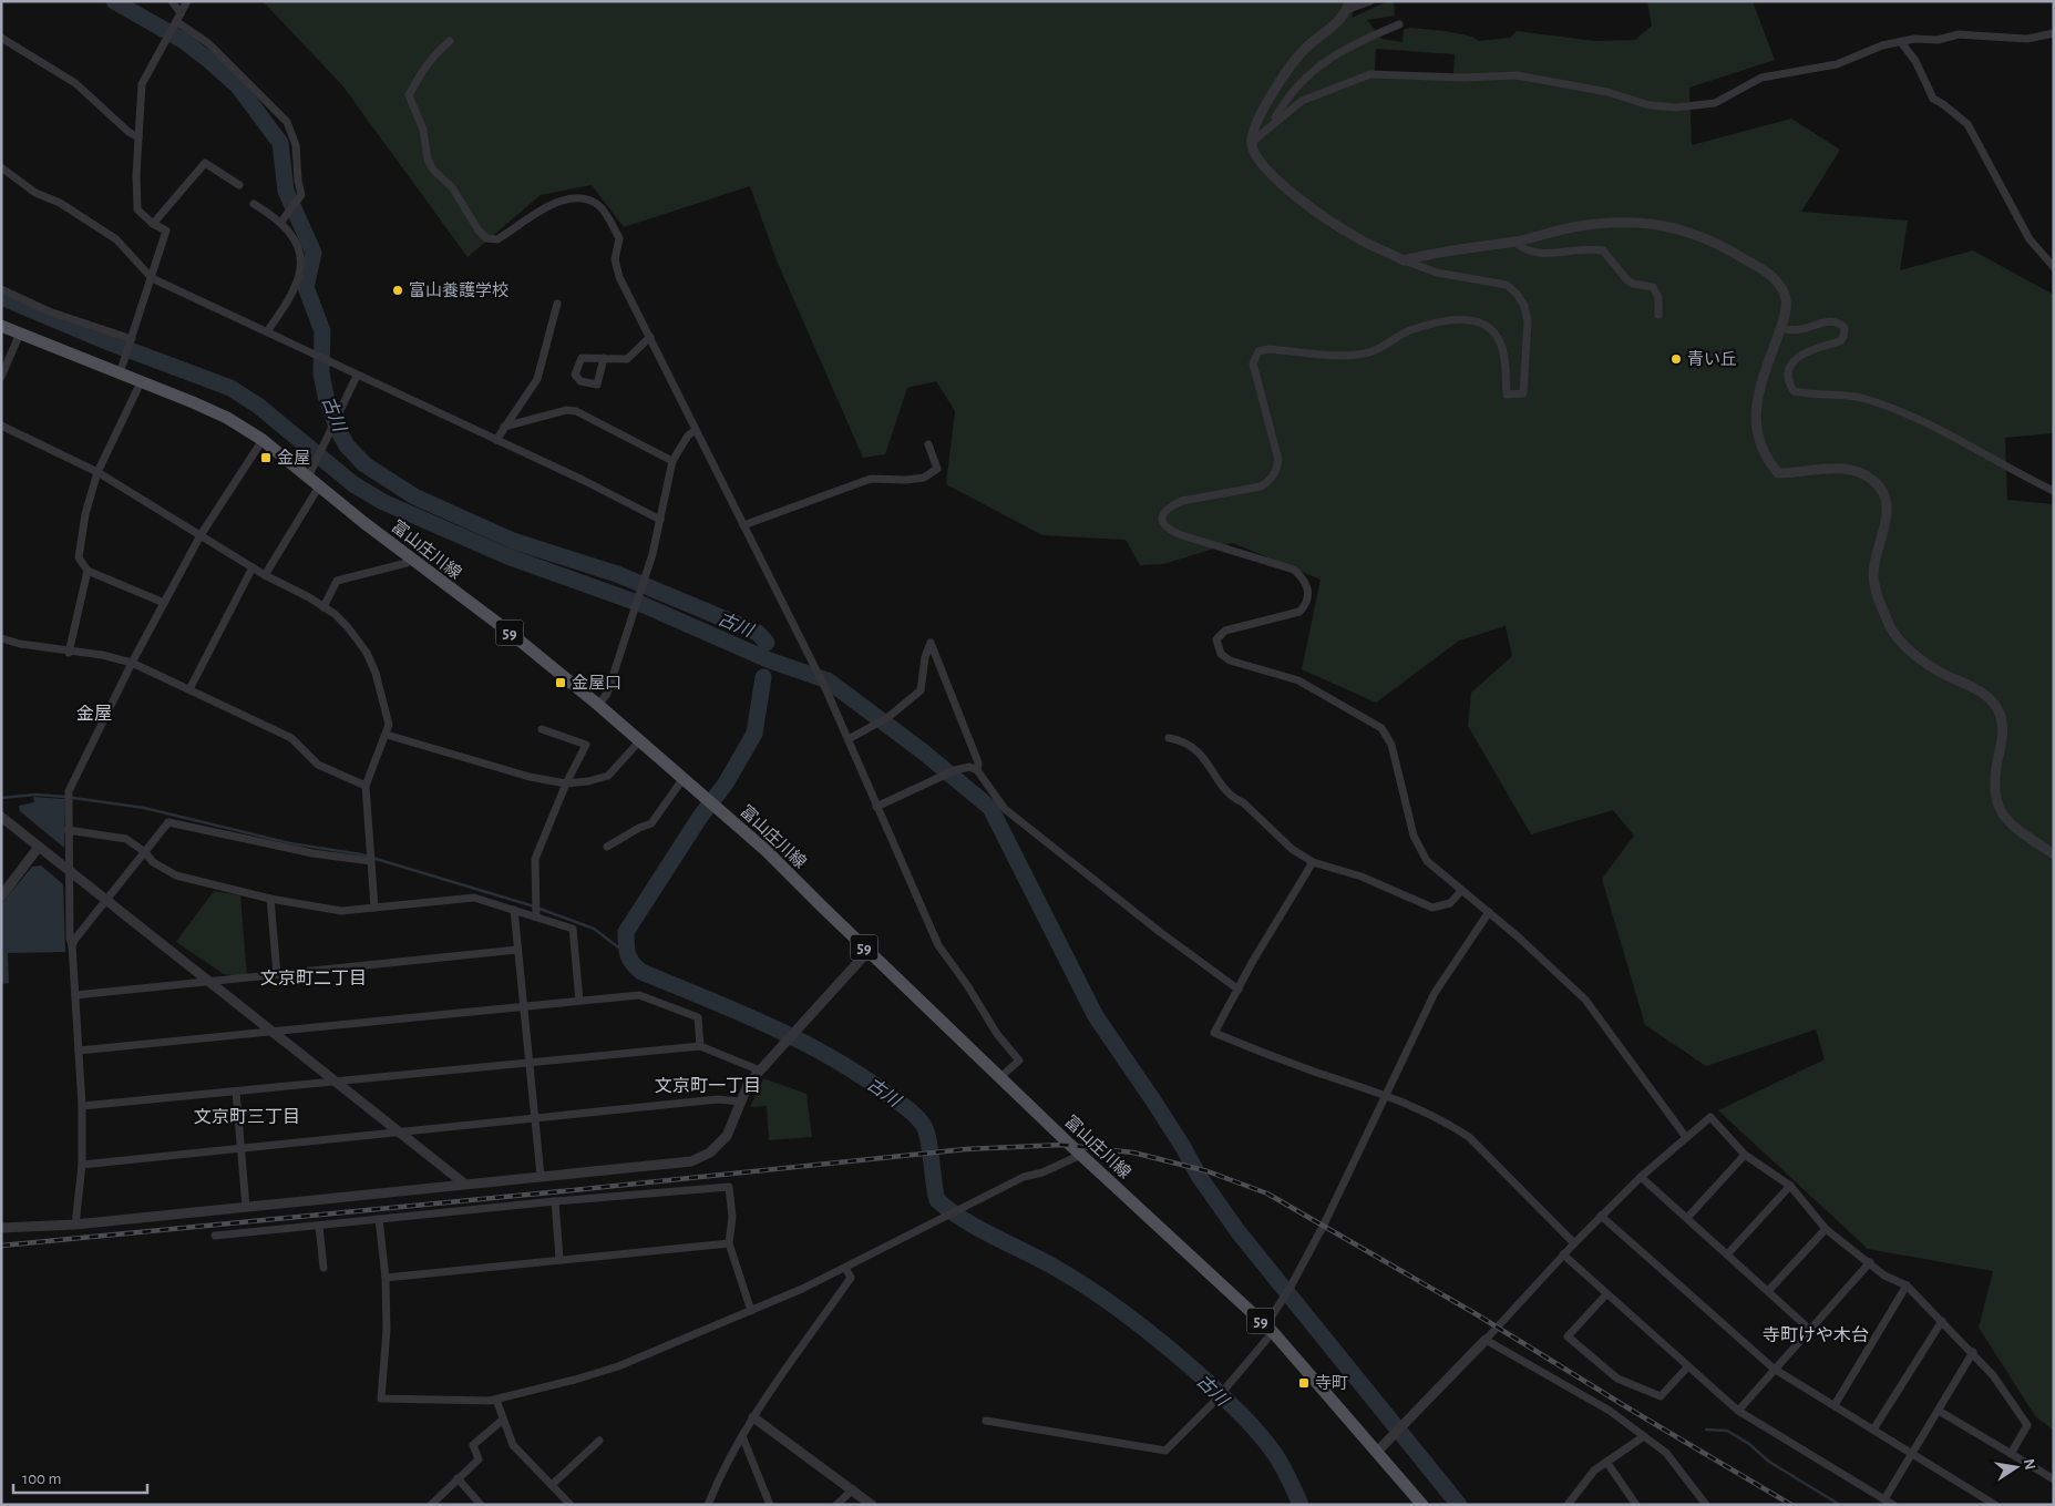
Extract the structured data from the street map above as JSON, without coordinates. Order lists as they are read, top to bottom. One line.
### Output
{"streets":{"main road":["富山庄川線","59"]},"districts":["金屋","文京町二丁目","文京町一丁目","文京町三丁目","寺町けや木台"],"water":["古川"],"places":{"other":["富山養護学校","青い丘"],"transit":["金屋","金屋口","寺町"]},"scale_bar":"100 m","north":"right"}
